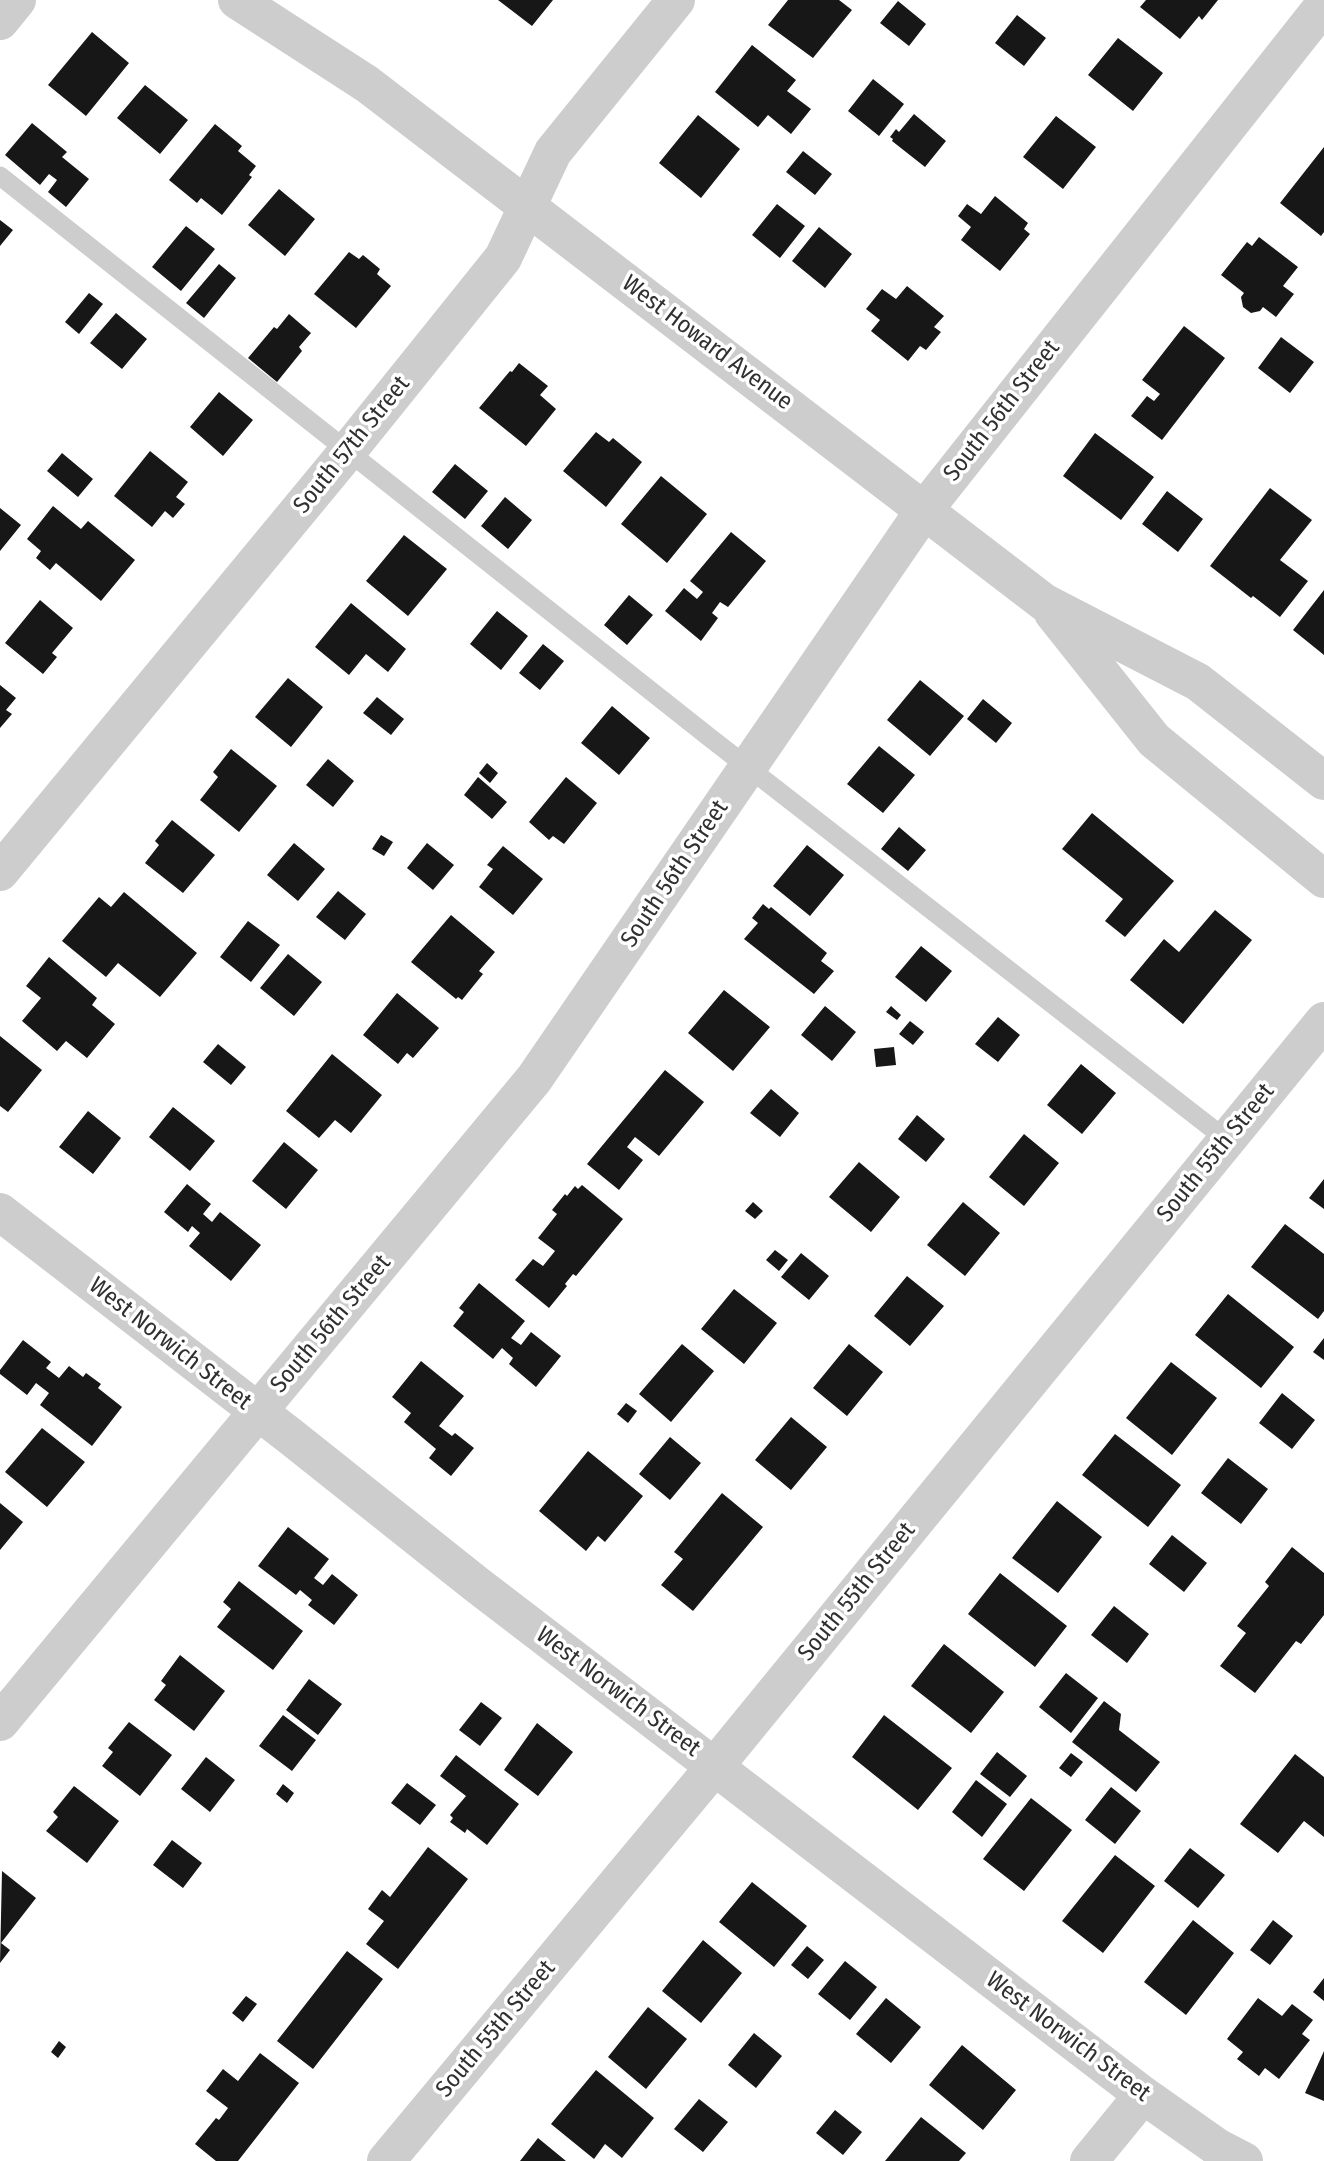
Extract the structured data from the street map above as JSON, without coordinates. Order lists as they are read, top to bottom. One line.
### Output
{"streets":{"street":["West Howard Avenue","South 56th Street","South 57th Street","South 55th Street","West Norwich Street"]},"crossings":[["West Howard Avenue","South 56th Street"],["West Howard Avenue","South 57th Street"],["South 56th Street","West Norwich Street"],["South 55th Street","West Norwich Street"]]}
